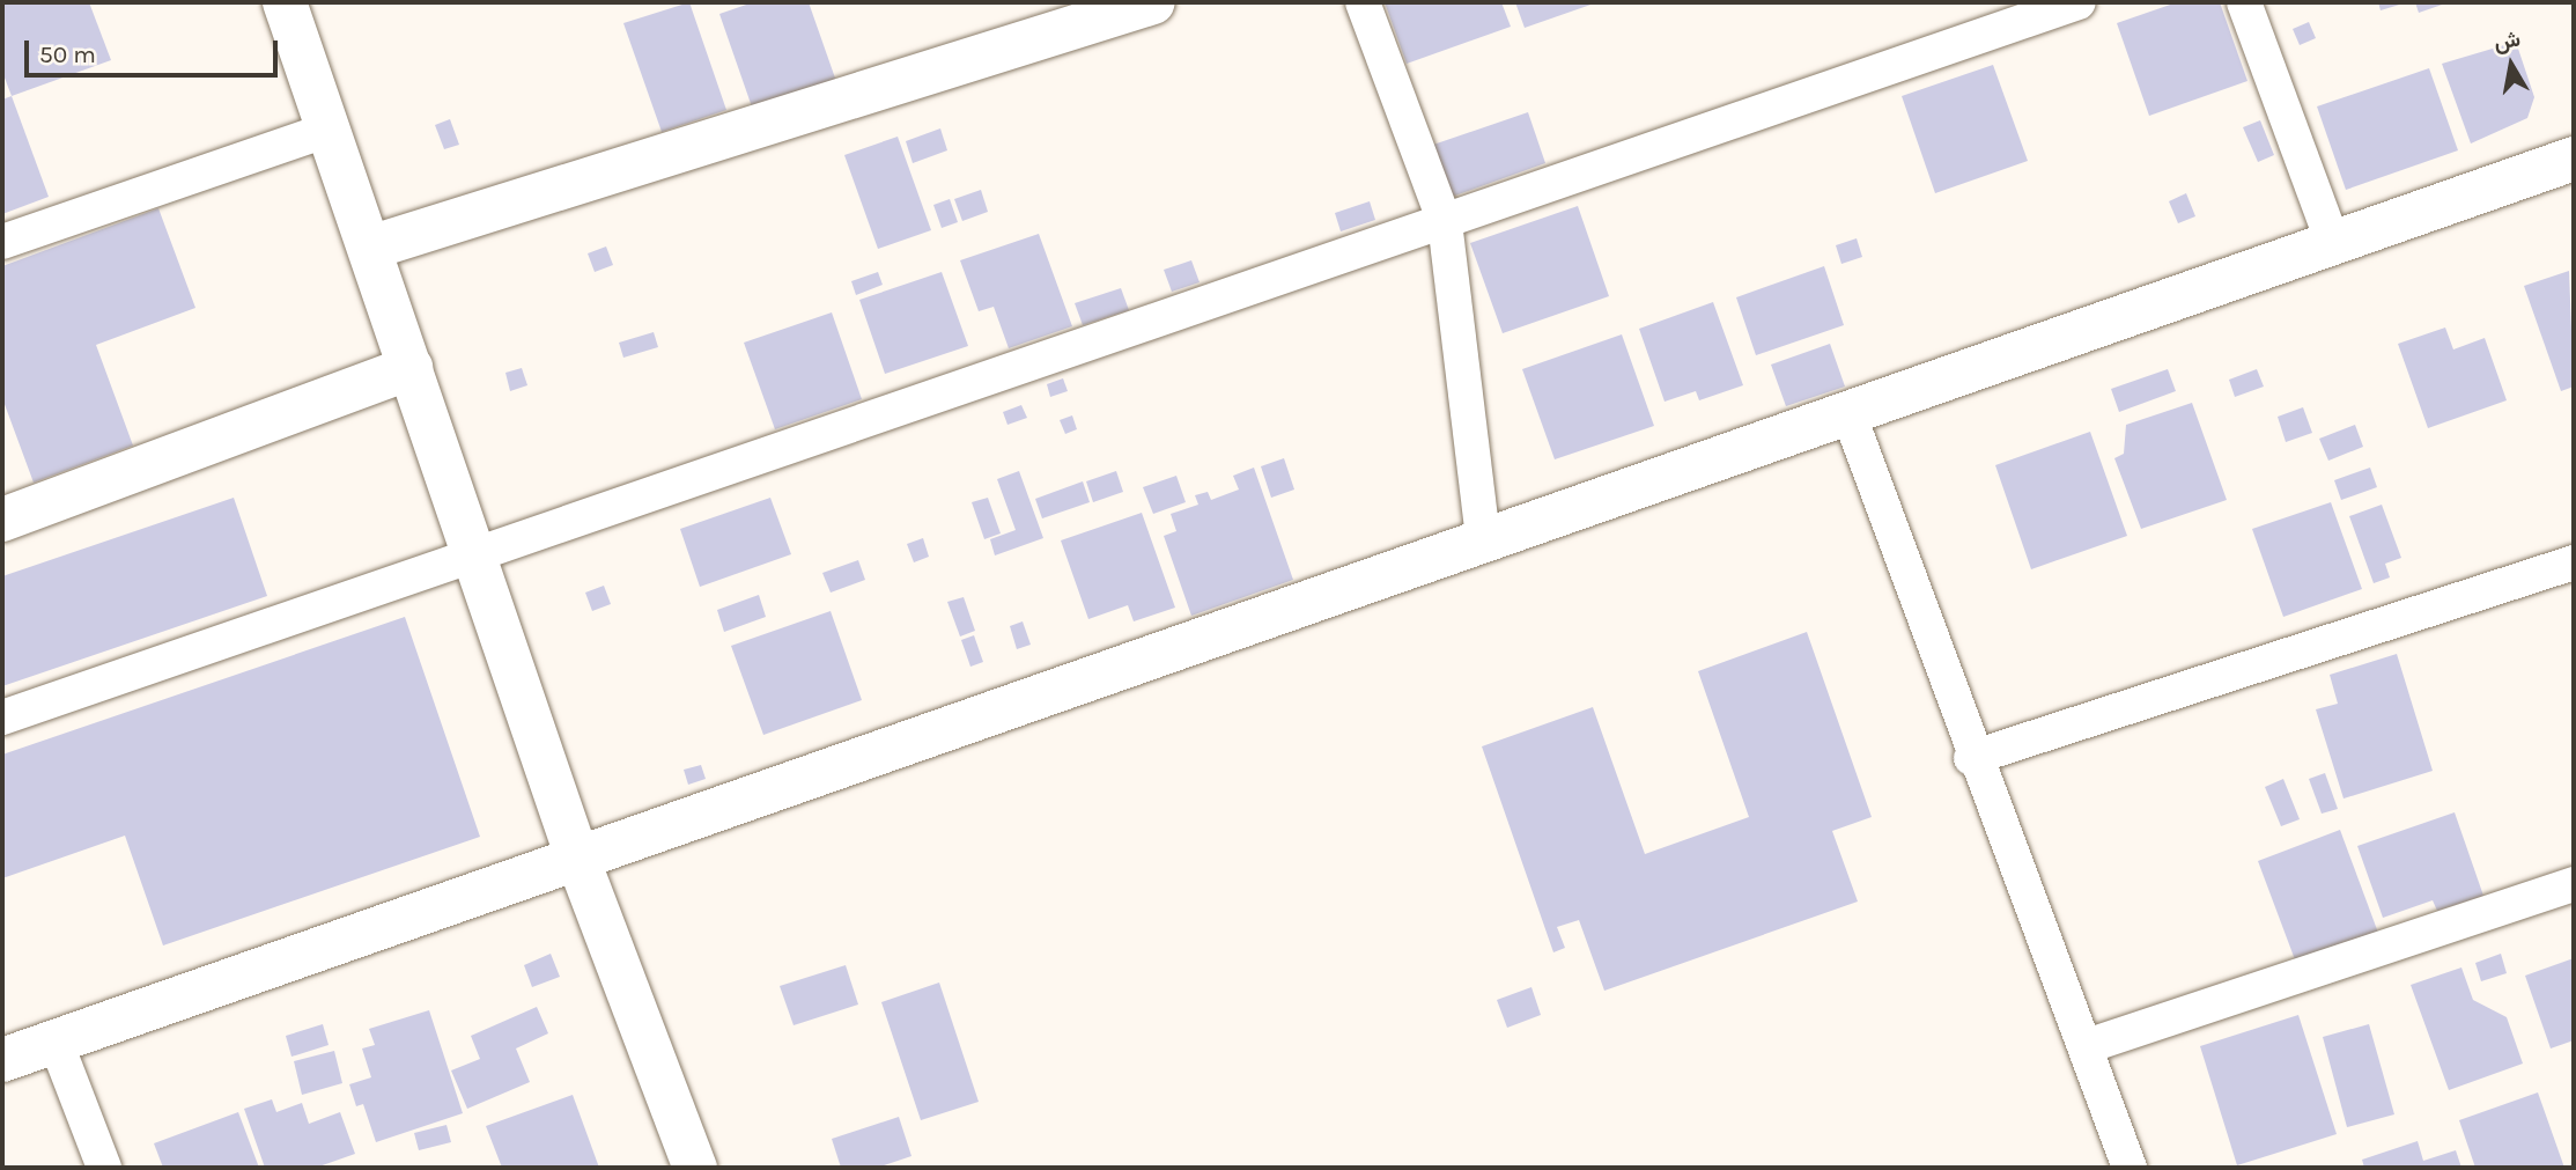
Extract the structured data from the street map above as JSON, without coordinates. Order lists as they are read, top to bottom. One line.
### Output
{"scale_bar":"50 m","north":"top"}
